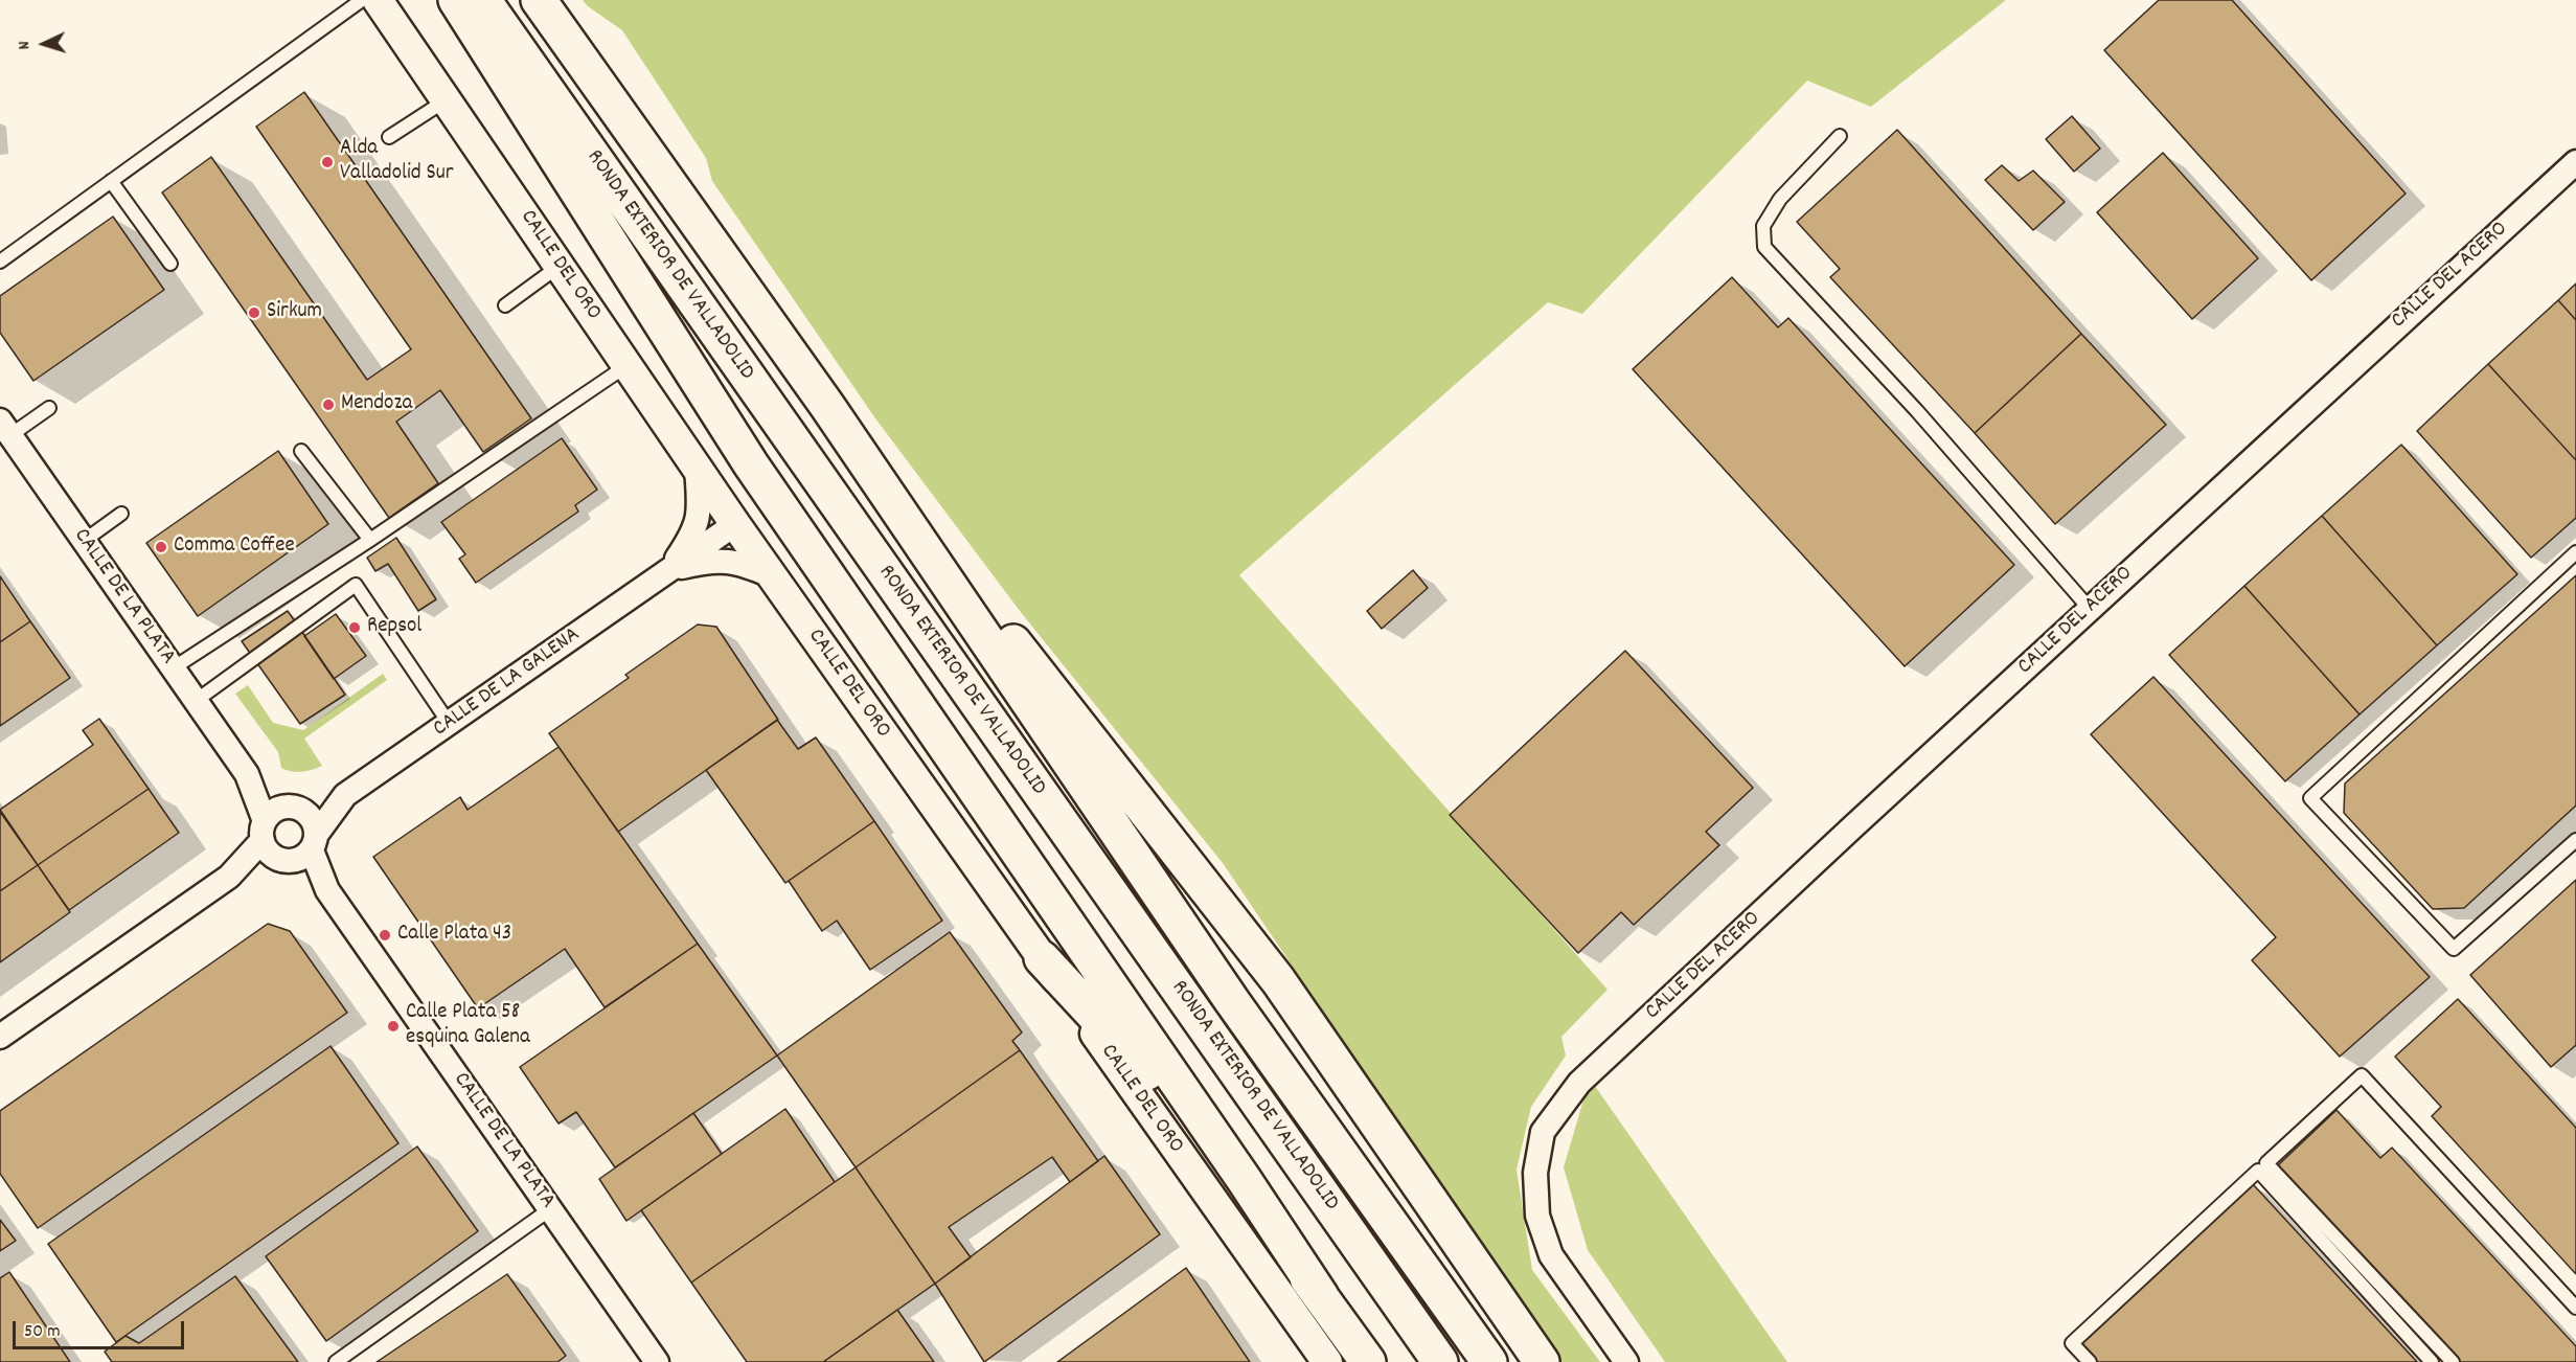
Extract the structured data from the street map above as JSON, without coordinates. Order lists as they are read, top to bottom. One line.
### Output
{"streets":{"highway":["RONDA EXTERIOR DE VALLADOLID"],"street":["CALLE DEL ORO","CALLE DEL ACERO","CALLE DE LA PLATA","CALLE DE LA GALENA"]},"crossings":[["CALLE DEL ORO","CALLE DE LA GALENA"],["CALLE DE LA PLATA","CALLE DE LA GALENA"]],"places":["Alda Valladolid Sur","Sirkum","Mendoza","Comma Coffee","Repsol","Calle Plata 43","Calle Plata 58 esquina Galena"],"scale_bar":"50 m","north":"left"}
